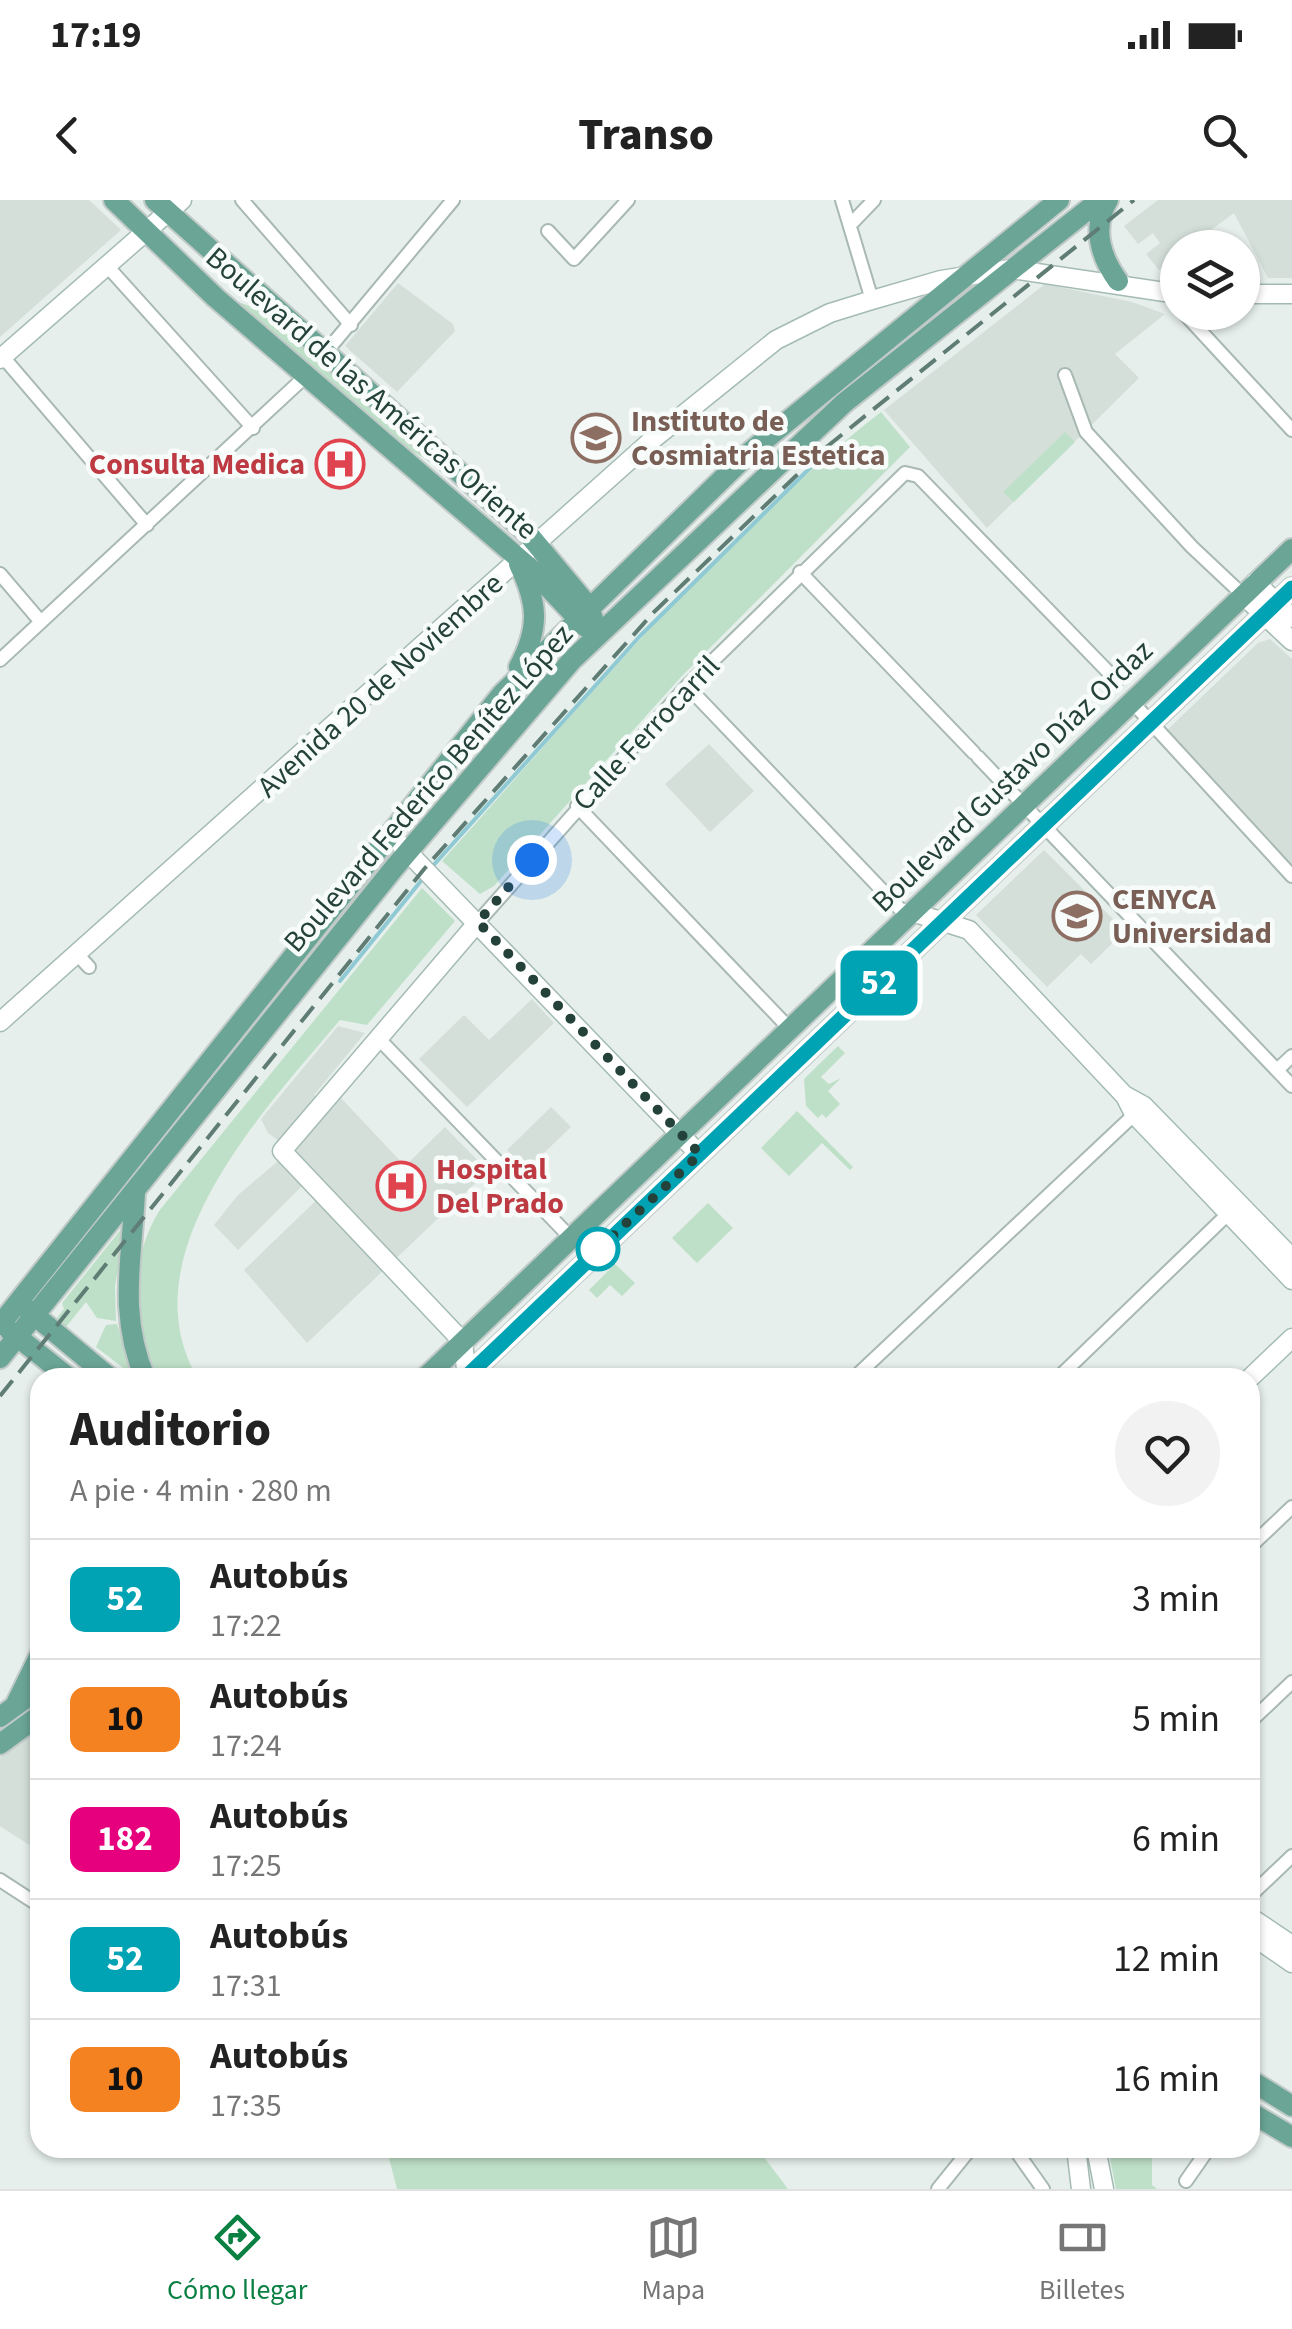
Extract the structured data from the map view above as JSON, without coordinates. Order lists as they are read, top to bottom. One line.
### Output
{"streets":{"main road":["Boulevard de las Américas Oriente","Boulevard Gustavo Díaz Ordaz","Boulevard Federico Benítez López"],"street":["Avenida 20 de Noviembre","Calle Ferrocarril"]},"crossings":[["Boulevard de las Américas Oriente","Avenida 20 de Noviembre"],["Boulevard de las Américas Oriente","Boulevard Federico Benítez López"],["Avenida 20 de Noviembre","Boulevard Federico Benítez López"],["Calle Ferrocarril","Boulevard Gustavo Díaz Ordaz"]],"places":{"school or university":["Instituto de Cosmiatria Estetica","CENYCA Universidad"],"hospital":["Consulta Medica","Hospital Del Prado"]},"lines":["bus line 52"],"page":{"status":"17:19","header":"Transo","on_map":"52","heading":["Auditorio","A pie · 4 min · 280 m"],"list":[{"mark":"52","name":"Autobús","note":"17:22","value":"3 min"},{"mark":"10","name":"Autobús","note":"17:24","value":"5 min"},{"mark":"182","name":"Autobús","note":"17:25","value":"6 min"},{"mark":"52","name":"Autobús","note":"17:31","value":"12 min"},{"mark":"10","name":"Autobús","note":"17:35","value":"16 min"}],"tabs":["Cómo llegar","Mapa","Billetes"]}}
